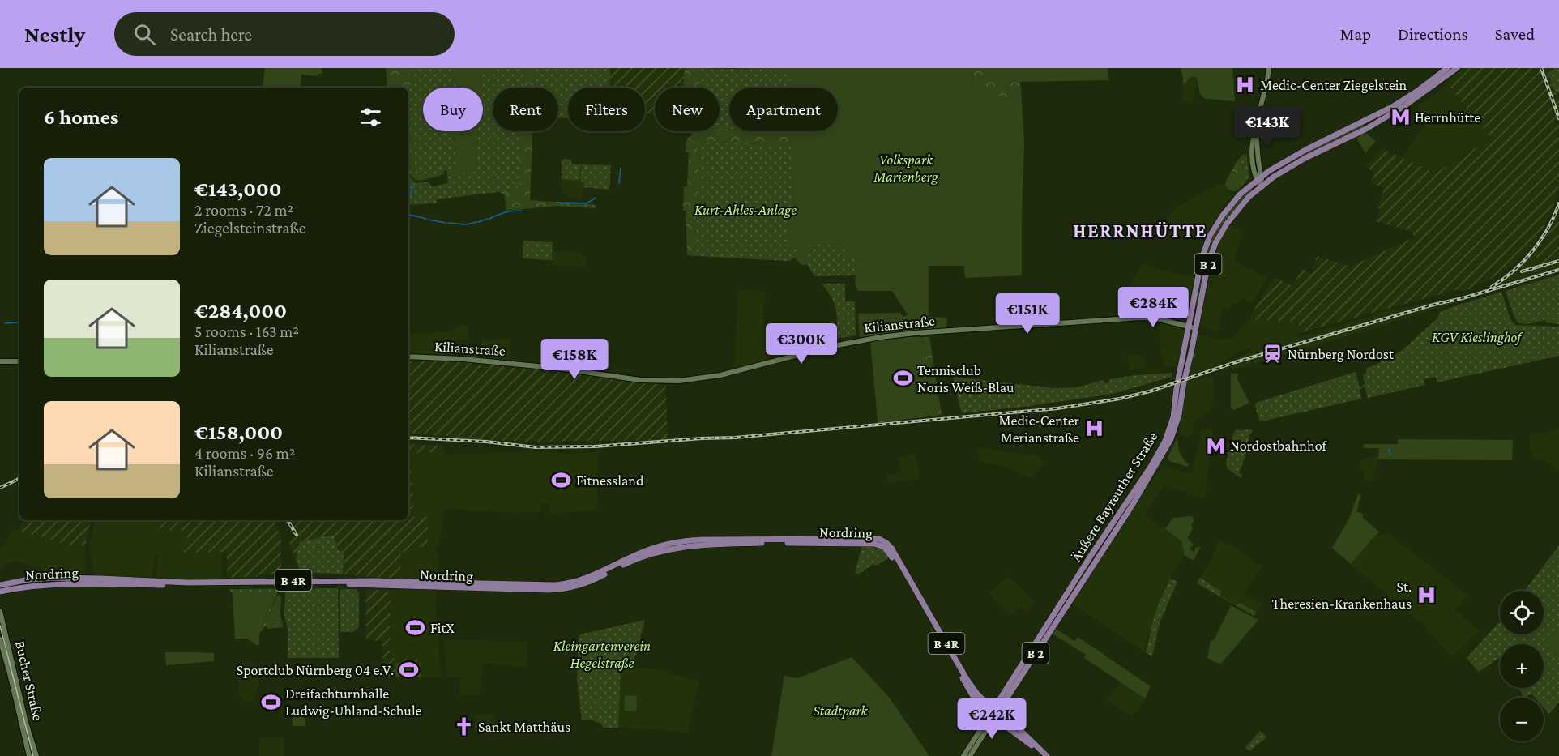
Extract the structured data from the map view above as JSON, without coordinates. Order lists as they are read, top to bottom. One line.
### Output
{"streets":{"main road":["B 2","Kilianstraße","Äußere Bayreuther Straße","Nordring","B 4R","Bucher Straße"]},"crossings":[["Kilianstraße","Äußere Bayreuther Straße"],["Äußere Bayreuther Straße","Nordring"],["Äußere Bayreuther Straße","B 4R"],["Nordring","B 4R"]],"districts":["HERRNHÜTTE"],"parks":["Volkspark Marienberg","Kurt-Ahles-Anlage","KGV Kieslinghof","Kleingartenverein Hegelstraße","Stadtpark"],"places":{"hospital":["Medic-Center Ziegelstein","Medic-Center Merianstraße","St. Theresien-Krankenhaus"],"metro station":["Herrnhütte","Nordostbahnhof"],"station":["Nürnberg Nordost"],"sports":["Tennisclub Noris Weiß-Blau","Fitnessland","FitX","Sportclub Nürnberg 04 e.V.","Dreifachturnhalle Ludwig-Uhland-Schule"],"church":["Sankt Matthäus"]},"page":{"header":"Nestly","search":"Search here","nav":["Map","Directions","Saved"],"chip":["Buy","Rent","Filters","New","Apartment"],"heading":"6 homes","price":["€143K","€284K","€151K","€300K","€158K","€242K"],"list":[{"name":"€143,000","note":"2 rooms · 72 m² · Ziegelsteinstraße"},{"name":"€284,000","note":"5 rooms · 163 m² · Kilianstraße"},{"name":"€158,000","note":"4 rooms · 96 m² · Kilianstraße"}],"map_buttons":["+","−"]}}
